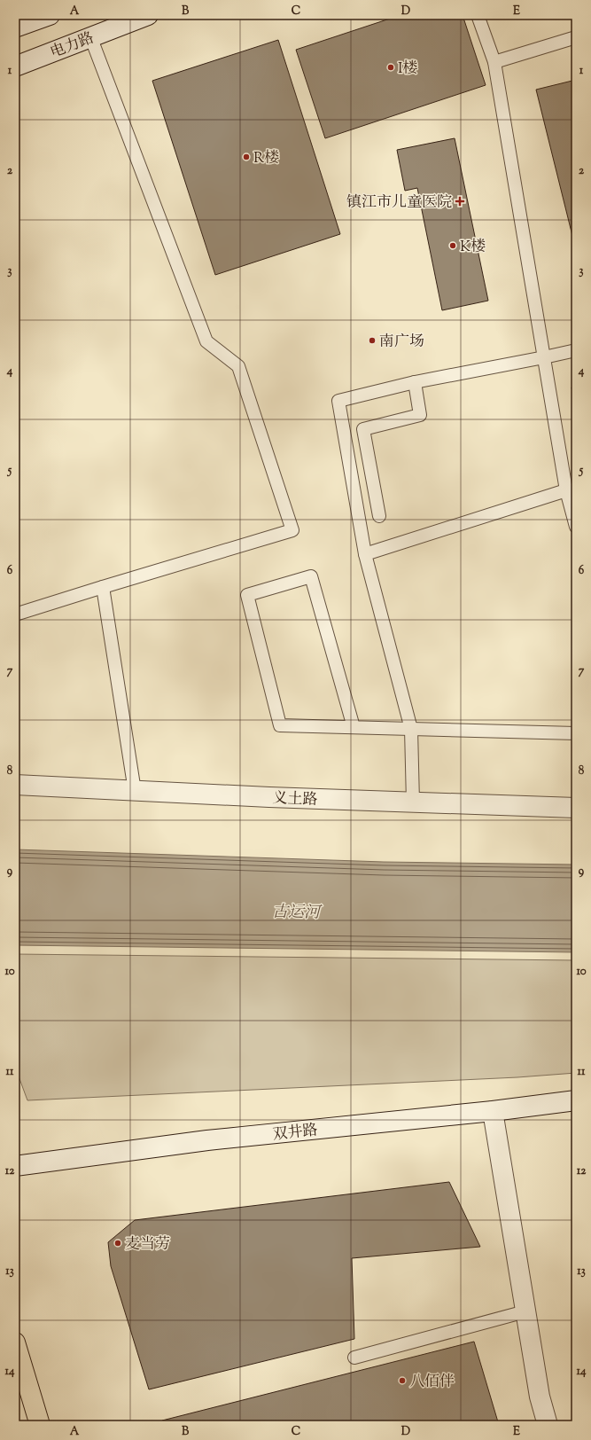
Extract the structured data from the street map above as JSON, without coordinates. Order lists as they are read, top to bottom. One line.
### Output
{"streets":{"street":["电力路","义土路","双井路"]},"water":["古运河"],"places":{"other":["I楼","R楼","K楼","南广场","麦当劳","八佰伴"],"health":["镇江市儿童医院"]},"grid":{"columns":["A","B","C","D","E"],"rows":["1","2","3","4","5","6","7","8","9","10","11","12","13","14"]}}
